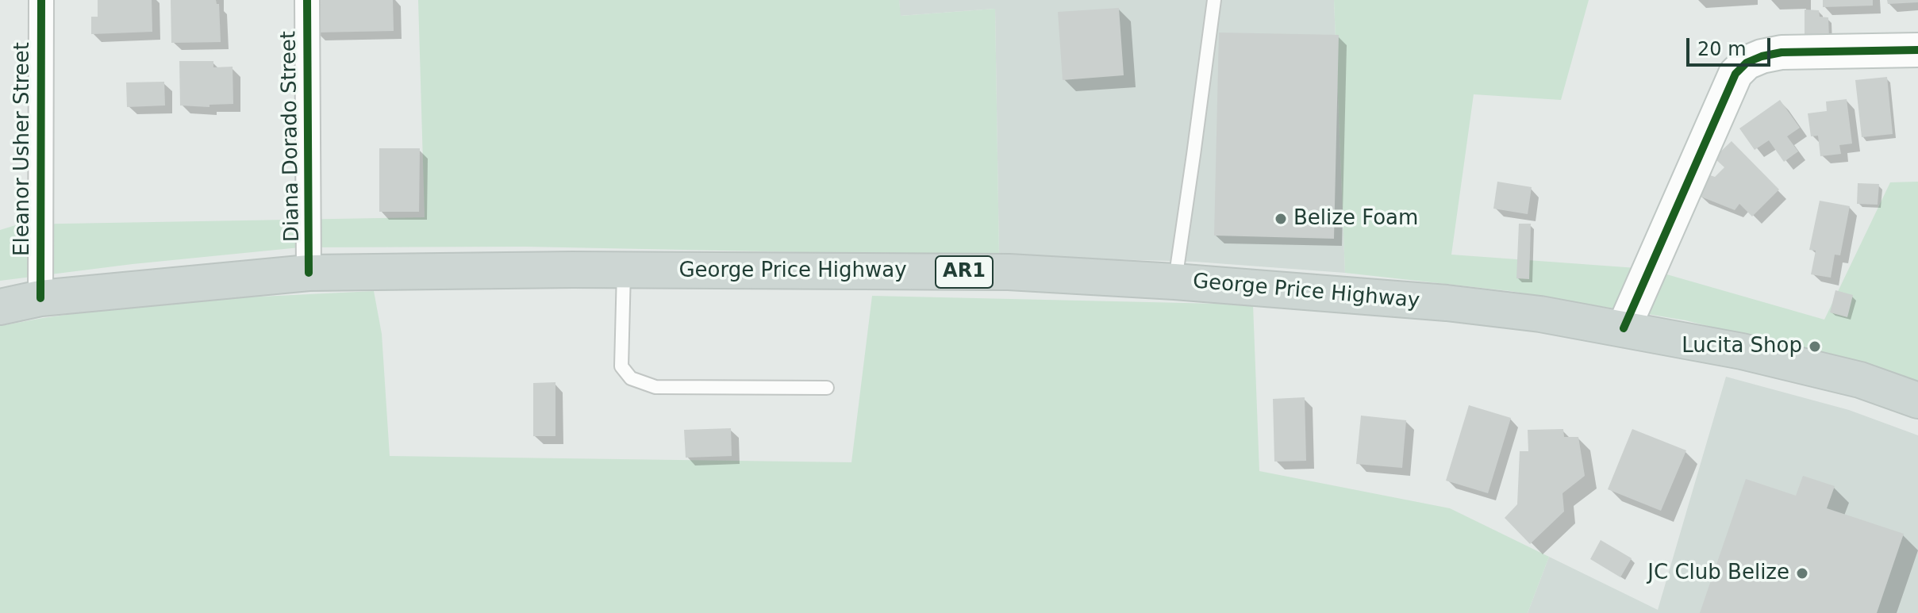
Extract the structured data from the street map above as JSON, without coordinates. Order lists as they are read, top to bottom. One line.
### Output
{"streets":{"main road":["George Price Highway","AR1"],"street":["Diana Dorado Street","Eleanor Usher Street"]},"crossings":[["Diana Dorado Street","George Price Highway"],["Eleanor Usher Street","George Price Highway"]],"places":["Belize Foam","Lucita Shop","JC Club Belize"],"scale_bar":"20 m"}
